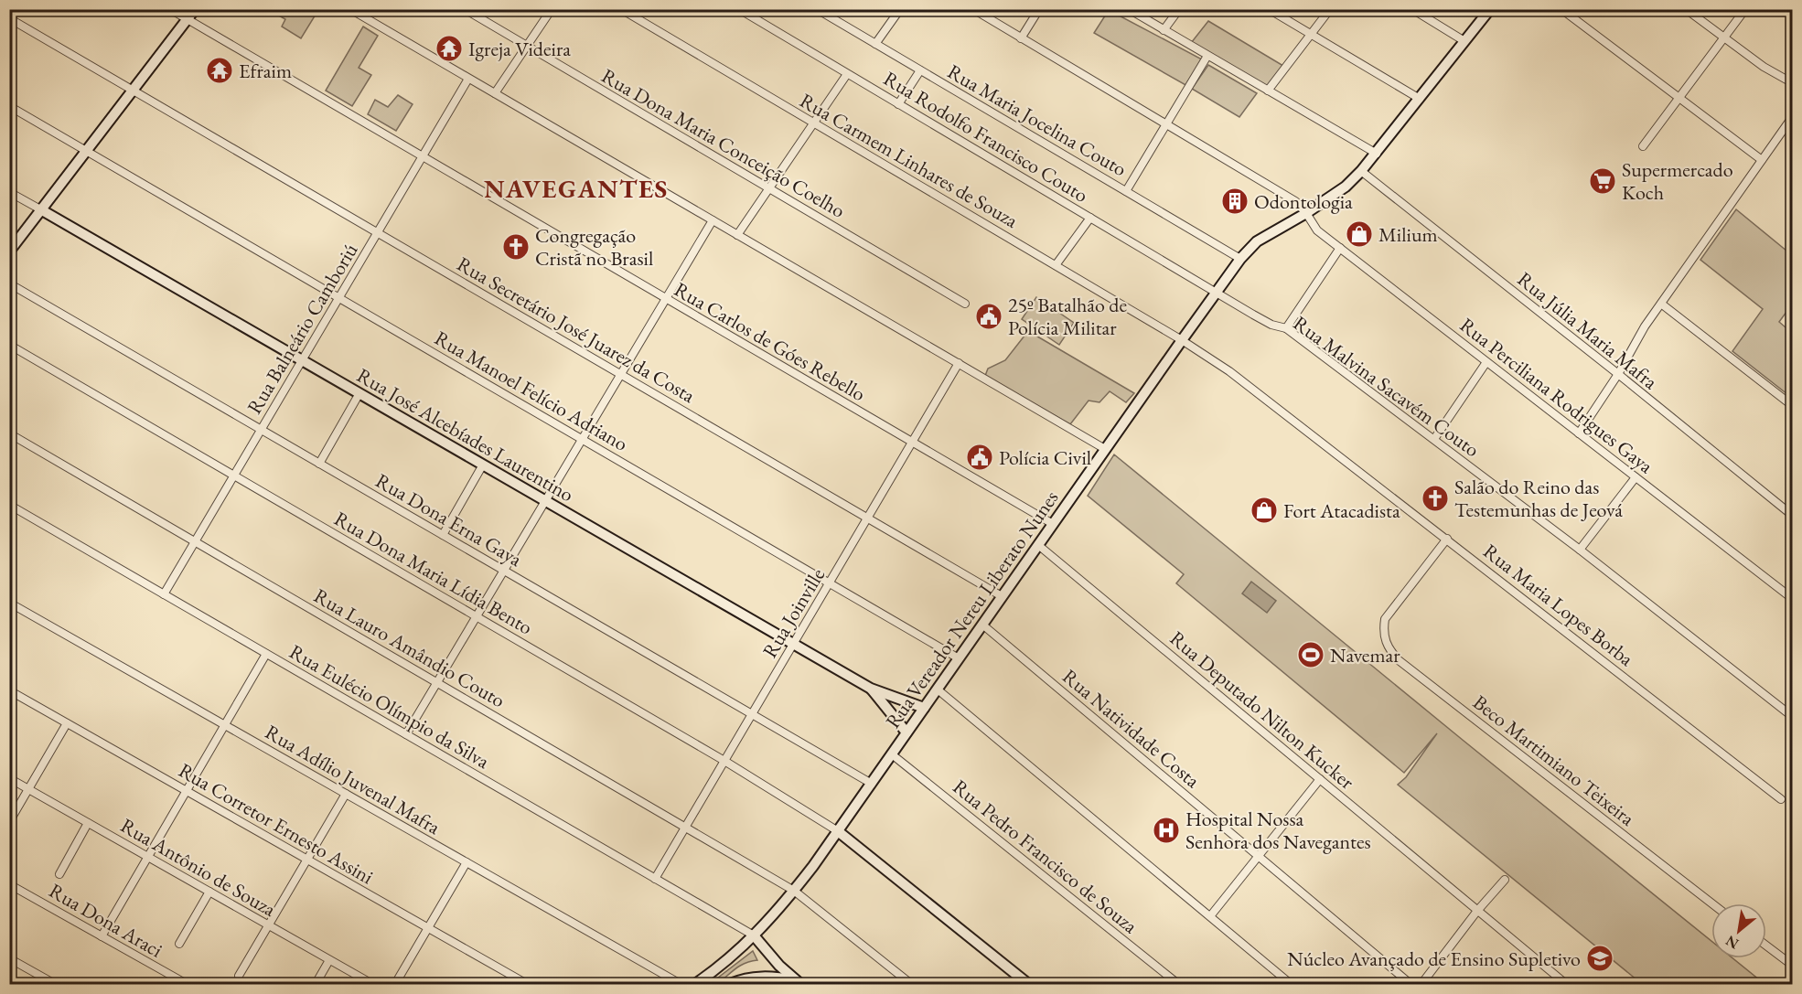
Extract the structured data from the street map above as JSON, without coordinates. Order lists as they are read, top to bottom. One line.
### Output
{"streets":{"main road":["Rua José Alcebíades Laurentino","Rua Vereador Nereu Liberato Nunes"],"street":["Rua Maria Jocelina Couto","Rua Rodolfo Francisco Couto","Rua Dona Maria Conceição Coelho","Rua Carmem Linhares de Souza","Rua Balneário Camboriú","Rua Secretário José Juarez da Costa","Rua Júlia Maria Mafra","Rua Carlos de Góes Rebello","Rua Malvina Sacavém Couto","Rua Manoel Felício Adriano","Rua Perciliana Rodrigues Gaya","Rua Dona Erna Gaya","Rua Dona Maria Lídia Bento","Rua Maria Lopes Borba","Rua Joinville","Rua Lauro Amândio Couto","Rua Eulécio Olímpio da Silva","Rua Deputado Nilton Kucker","Rua Natividade Costa","Beco Martimiano Teixeira","Rua Adílio Juvenal Mafra","Rua Corretor Ernesto Assini","Rua Pedro Francisco de Souza","Rua Antônio de Souza","Rua Dona Araci"]},"crossings":[["Rua Maria Jocelina Couto","Rua Vereador Nereu Liberato Nunes"],["Rua Rodolfo Francisco Couto","Rua Malvina Sacavém Couto"],["Rua Rodolfo Francisco Couto","Rua Vereador Nereu Liberato Nunes"],["Rua Carmem Linhares de Souza","Rua Maria Lopes Borba"],["Rua Carmem Linhares de Souza","Rua Vereador Nereu Liberato Nunes"],["Rua Balneário Camboriú","Rua Secretário José Juarez da Costa"],["Rua Balneário Camboriú","Rua Carlos de Góes Rebello"],["Rua Balneário Camboriú","Rua Manoel Felício Adriano"],["Rua Balneário Camboriú","Rua José Alcebíades Laurentino"],["Rua Balneário Camboriú","Rua Dona Erna Gaya"],["Rua Balneário Camboriú","Rua Dona Maria Lídia Bento"],["Rua Balneário Camboriú","Rua Lauro Amândio Couto"],["Rua Balneário Camboriú","Rua Eulécio Olímpio da Silva"],["Rua Secretário José Juarez da Costa","Rua Vereador Nereu Liberato Nunes"],["Rua Secretário José Juarez da Costa","Rua Joinville"],["Rua Júlia Maria Mafra","Rua Vereador Nereu Liberato Nunes"],["Rua Carlos de Góes Rebello","Rua Vereador Nereu Liberato Nunes"],["Rua Carlos de Góes Rebello","Rua Joinville"],["Rua Malvina Sacavém Couto","Rua Vereador Nereu Liberato Nunes"],["Rua Manoel Felício Adriano","Rua Vereador Nereu Liberato Nunes"],["Rua Manoel Felício Adriano","Rua Joinville"],["Rua Perciliana Rodrigues Gaya","Rua Vereador Nereu Liberato Nunes"],["Rua José Alcebíades Laurentino","Rua Vereador Nereu Liberato Nunes"],["Rua José Alcebíades Laurentino","Rua Joinville"],["Rua Dona Erna Gaya","Rua Vereador Nereu Liberato Nunes"],["Rua Dona Erna Gaya","Rua Joinville"],["Rua Dona Maria Lídia Bento","Rua Vereador Nereu Liberato Nunes"],["Rua Dona Maria Lídia Bento","Rua Joinville"],["Rua Maria Lopes Borba","Rua Vereador Nereu Liberato Nunes"],["Rua Maria Lopes Borba","Beco Martimiano Teixeira"],["Rua Vereador Nereu Liberato Nunes","Rua Lauro Amândio Couto"],["Rua Vereador Nereu Liberato Nunes","Rua Eulécio Olímpio da Silva"],["Rua Vereador Nereu Liberato Nunes","Rua Deputado Nilton Kucker"],["Rua Vereador Nereu Liberato Nunes","Rua Natividade Costa"],["Rua Vereador Nereu Liberato Nunes","Rua Pedro Francisco de Souza"],["Rua Joinville","Rua Lauro Amândio Couto"],["Rua Joinville","Rua Eulécio Olímpio da Silva"]],"districts":["NAVEGANTES"],"places":{"temple":["Igreja Videira","Efraim"],"supermarket":["Supermercado Koch"],"building":["Odontologia"],"shop":["Milium","Fort Atacadista"],"church":["Congregação Cristã no Brasil","Salão do Reino das Testemunhas de Jeová"],"public building":["25º Batalhão de Polícia Militar","Polícia Civil"],"sports":["Navemar"],"hospital":["Hospital Nossa Senhora dos Navegantes"],"school or university":["Núcleo Avançado de Ensino Supletivo"]},"north":"bottom left"}
